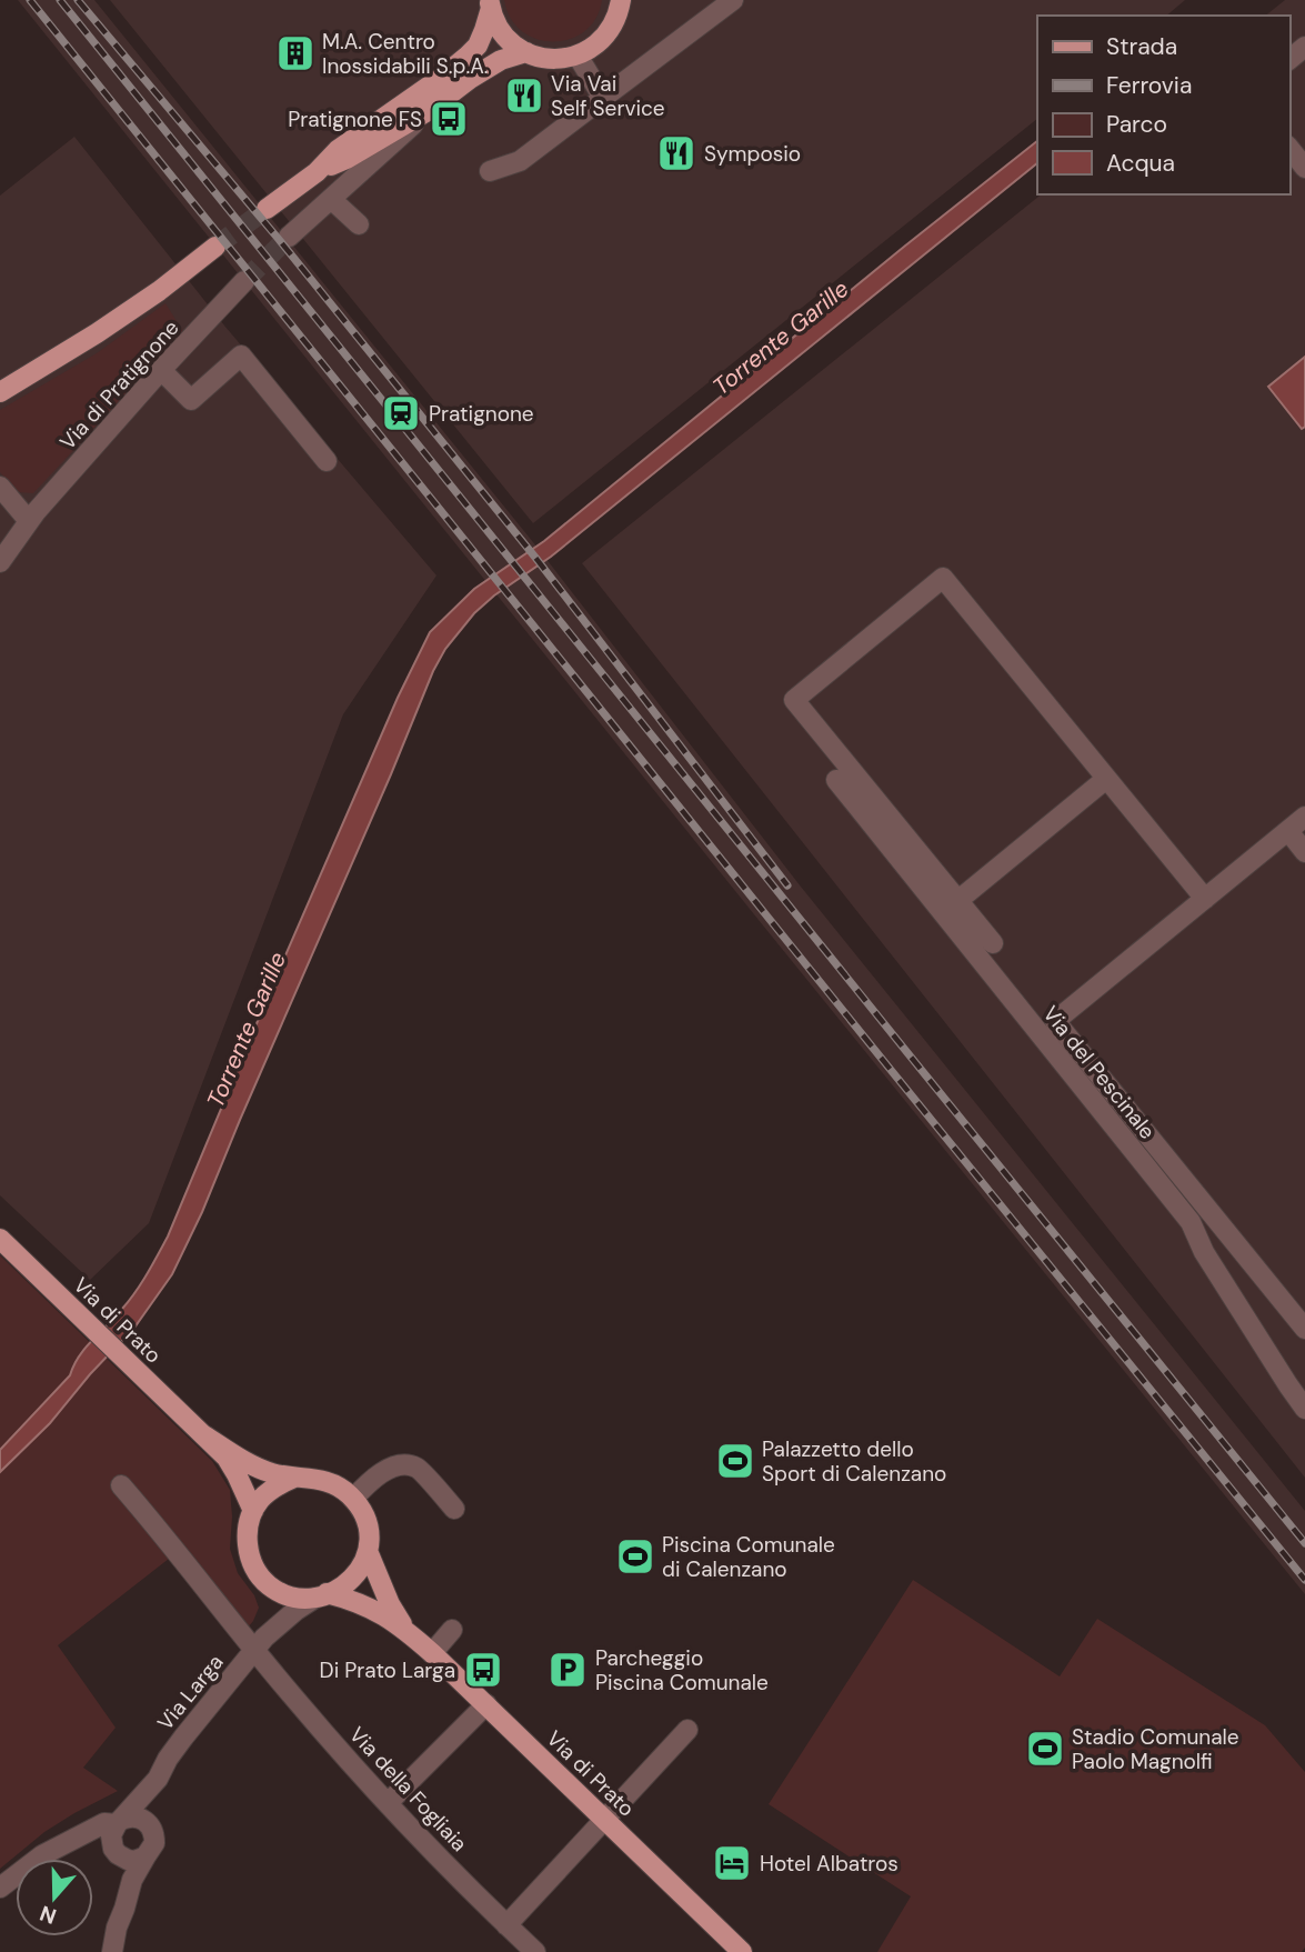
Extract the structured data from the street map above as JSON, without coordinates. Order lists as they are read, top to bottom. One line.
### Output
{"streets":{"main road":["Via di Prato"],"street":["Via di Pratignone","Via del Pescinale","Via Larga","Via della Fogliaia"]},"crossings":[["Via di Prato","Via Larga"],["Via Larga","Via della Fogliaia"]],"water":["Torrente Garille"],"places":{"building":["M.A. Centro Inossidabili S.p.A."],"restaurant":["Via Vai Self Service","Symposio"],"bus stop":["Pratignone FS","Di Prato Larga"],"station":["Pratignone"],"sports":["Palazzetto dello Sport di Calenzano","Piscina Comunale di Calenzano","Stadio Comunale Paolo Magnolfi"],"parking":["Parcheggio Piscina Comunale"],"hotel":["Hotel Albatros"]},"legend":["Strada","Ferrovia","Parco","Acqua"],"north":"bottom"}
